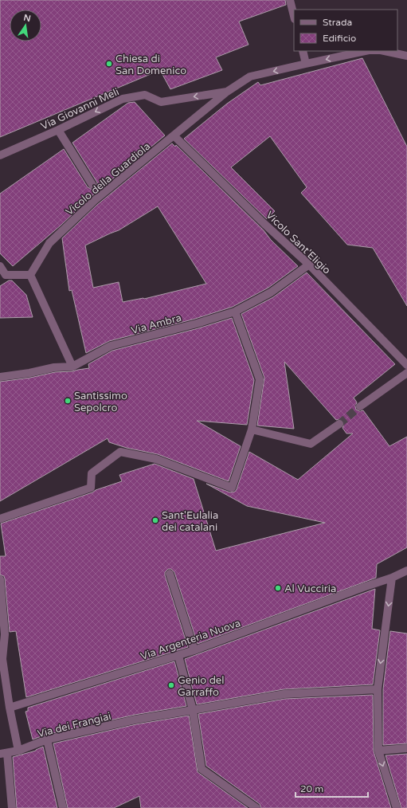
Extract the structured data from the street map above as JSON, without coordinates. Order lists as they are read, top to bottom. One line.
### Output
{"streets":{"street":["Via Giovanni Meli","Vicolo della Guardiola","Vicolo Sant'Eligio","Via Ambra","Via Argenteria Nuova","Via dei Frangiai"]},"crossings":[["Via Giovanni Meli","Vicolo della Guardiola"],["Vicolo della Guardiola","Vicolo Sant'Eligio"],["Vicolo Sant'Eligio","Via Ambra"]],"one_way":["Via Giovanni Meli"],"places":["Chiesa di San Domenico","Santissimo Sepolcro","Sant'Eulalia dei catalani","Al Vucciria","Genio del Garraffo"],"legend":["Strada","Edificio"],"scale_bar":"20 m","north":"top"}
